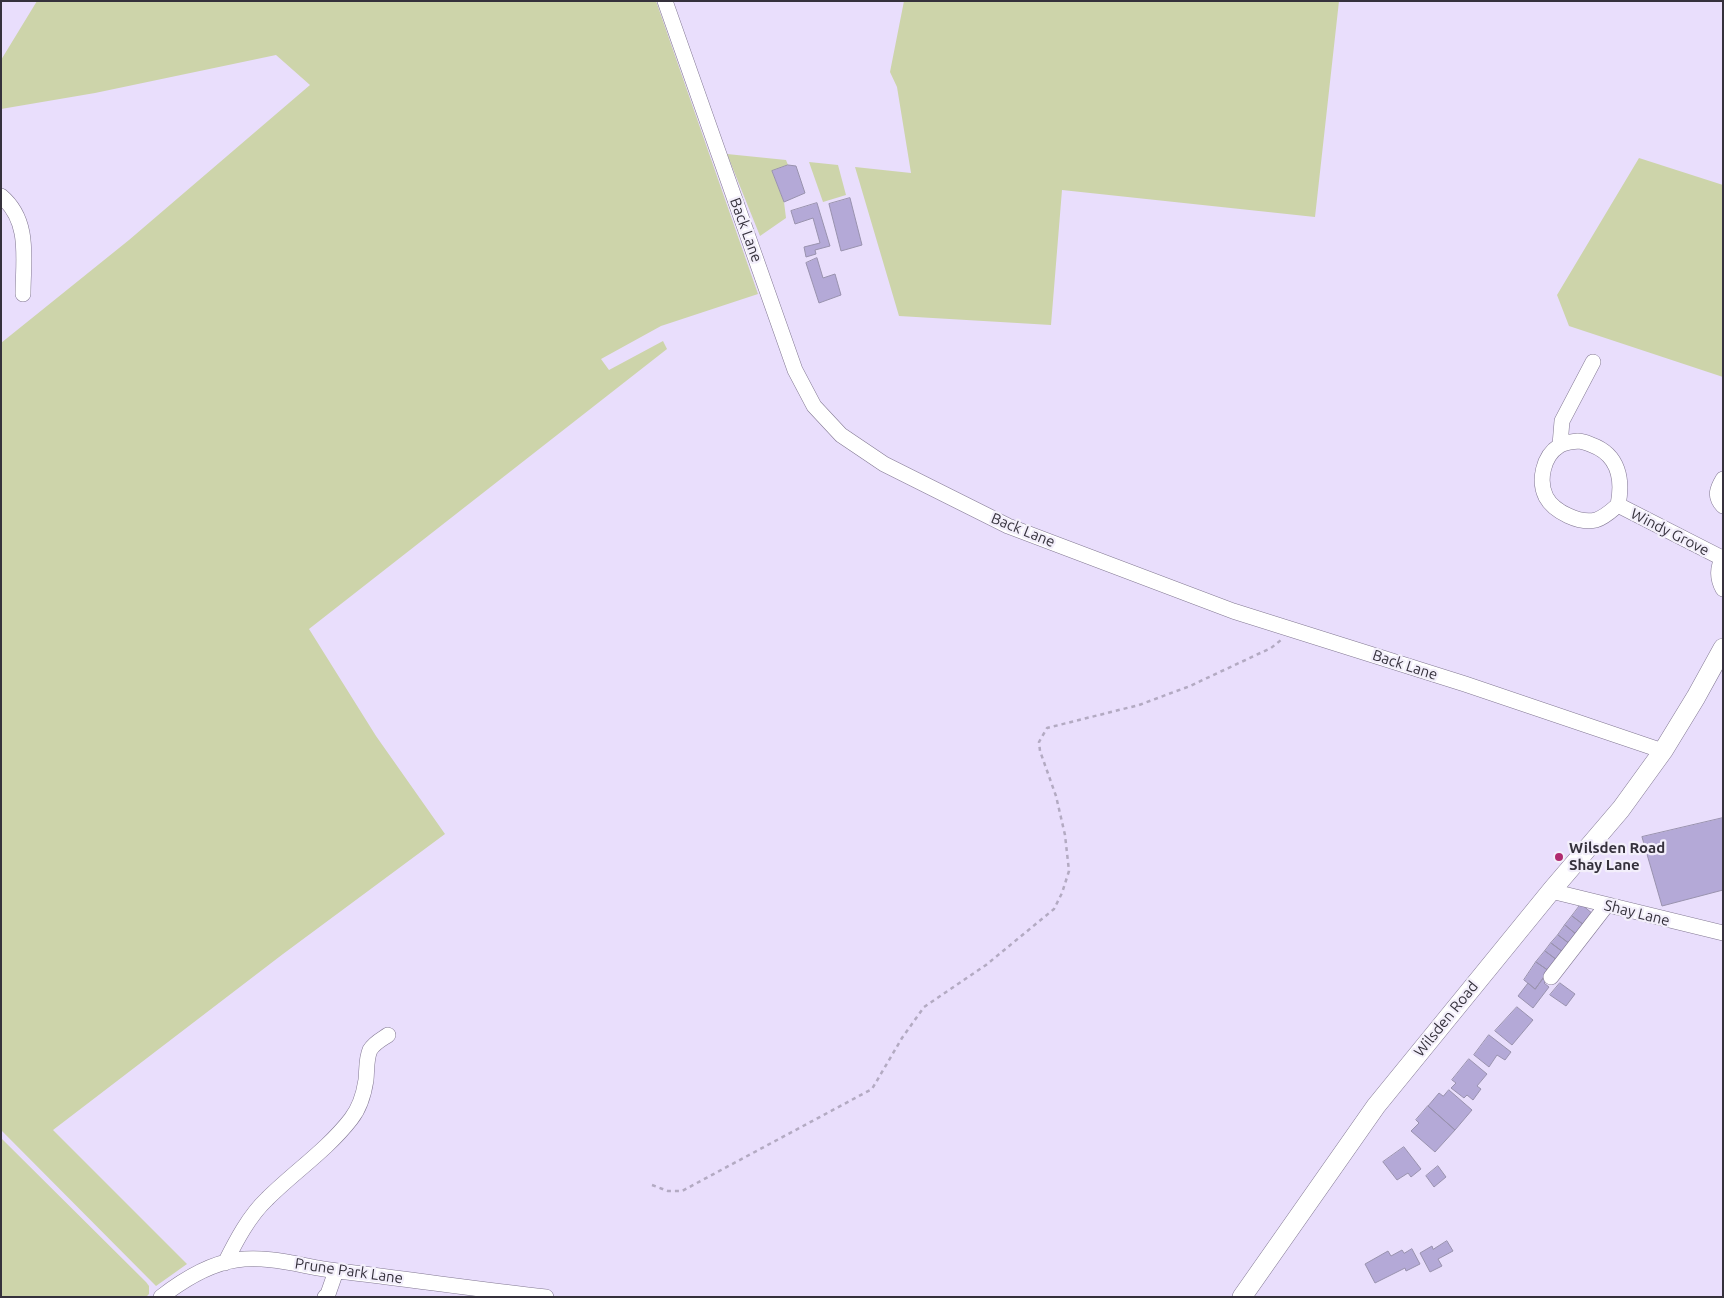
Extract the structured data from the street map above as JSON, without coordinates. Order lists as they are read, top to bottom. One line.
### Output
{"streets":{"main road":["Wilsden Road"],"street":["Back Lane","Windy Grove","Shay Lane","Prune Park Lane"]},"crossings":[["Back Lane","Wilsden Road"],["Shay Lane","Wilsden Road"]],"places":["Wilsden Road Shay Lane"]}
